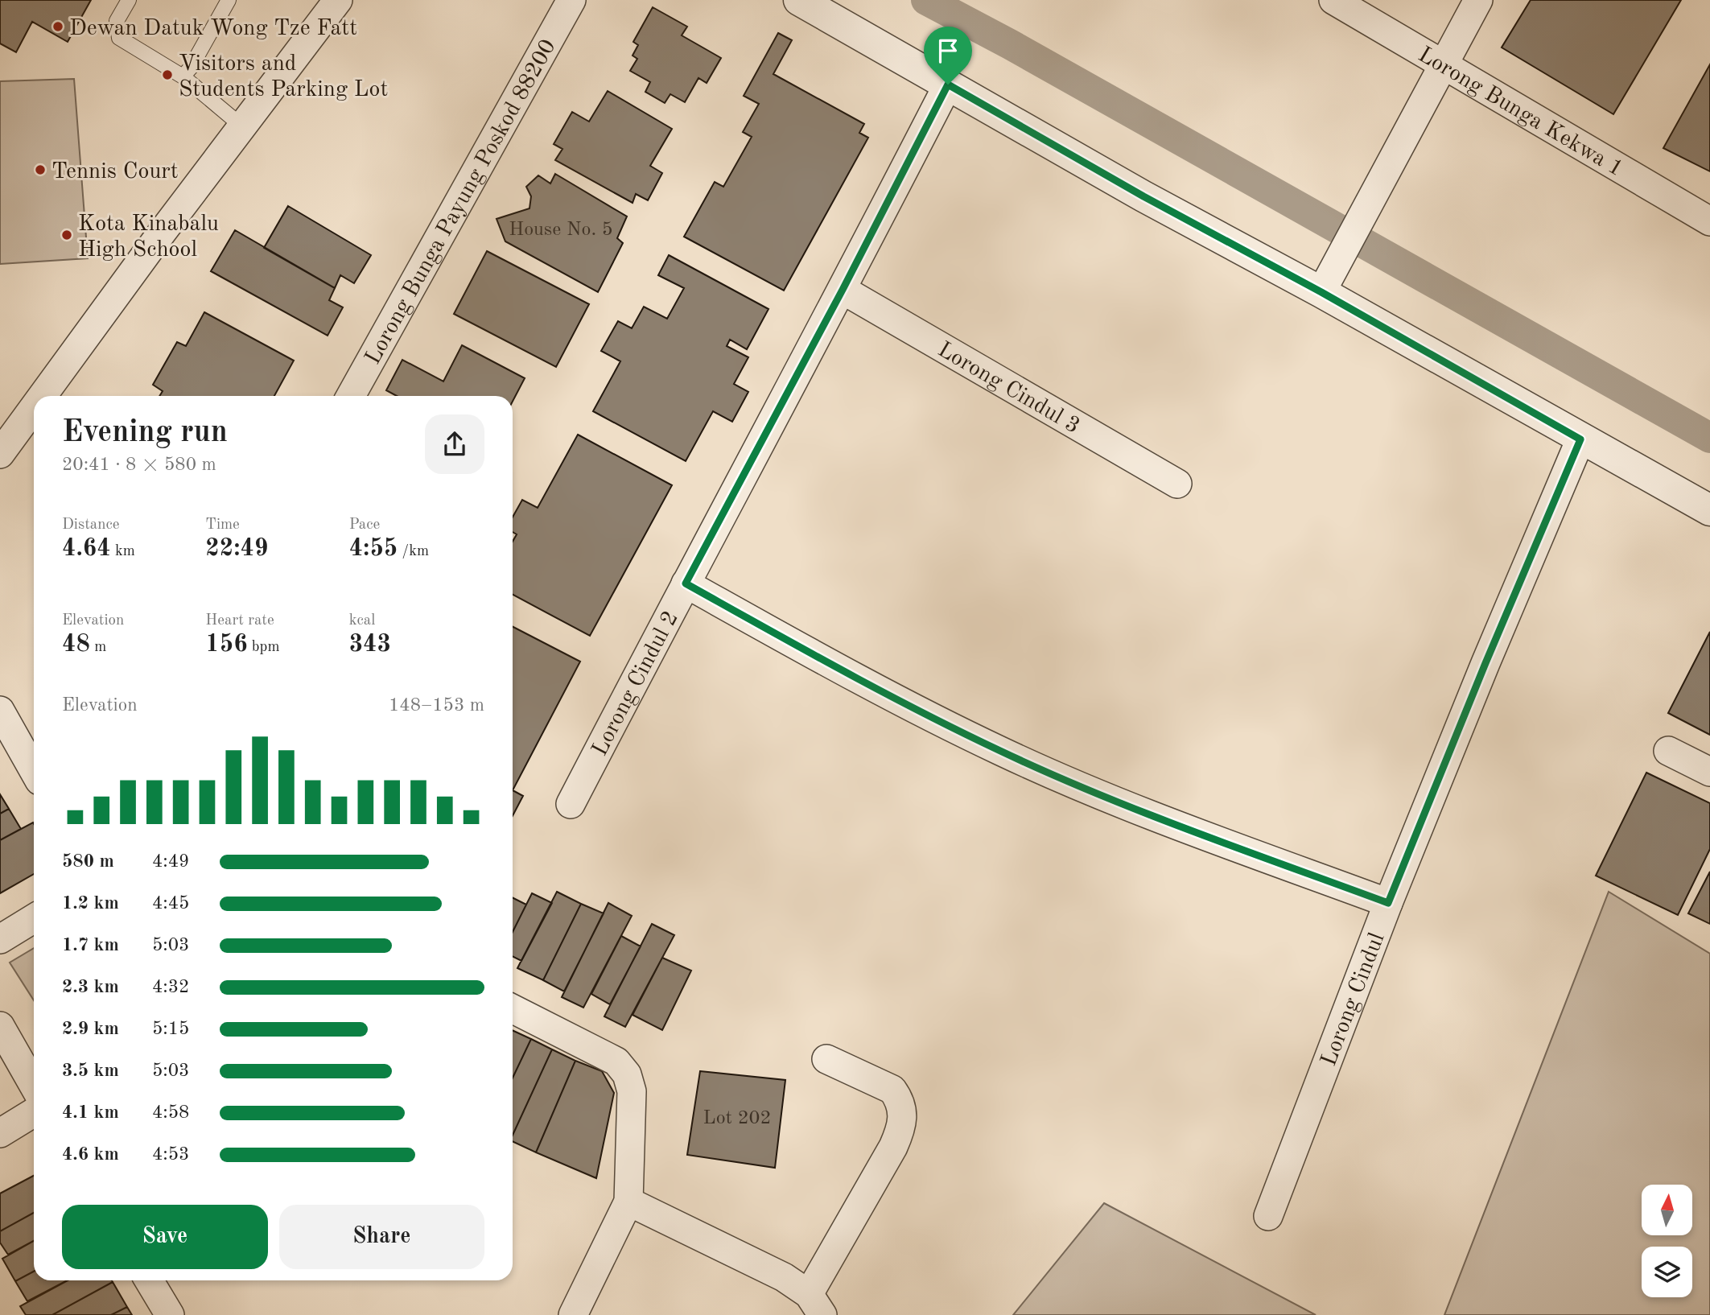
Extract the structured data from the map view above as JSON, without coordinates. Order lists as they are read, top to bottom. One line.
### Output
{"streets":{"street":["Lorong Bunga Kekwa 1","Lorong Bunga Payung Poskod 88200","Lorong Cindul 3","Lorong Cindul 2","Lorong Cindul"]},"crossings":[["Lorong Cindul 3","Lorong Cindul 2"]],"places":["Dewan Datuk Wong Tze Fatt","Visitors and Students Parking Lot","Tennis Court","Kota Kinabalu High School"],"house_numbers":["House No. 5","Lot 202"],"north":"top","page":{"heading":["Evening run","20:41 · 8 × 580 m"],"stats":[["Distance","4.64 km"],["Time","22:49"],["Pace","4:55 /km"],["Elevation","48 m"],["Heart rate","156 bpm"],["kcal","343"]],"chart":["Elevation","148–153 m"],"list":[{"name":"580 m","note":"4:49"},{"name":"1.2 km","note":"4:45"},{"name":"1.7 km","note":"5:03"},{"name":"2.3 km","note":"4:32"},{"name":"2.9 km","note":"5:15"},{"name":"3.5 km","note":"5:03"},{"name":"4.1 km","note":"4:58"},{"name":"4.6 km","note":"4:53"}],"buttons":["Save","Share"]}}
